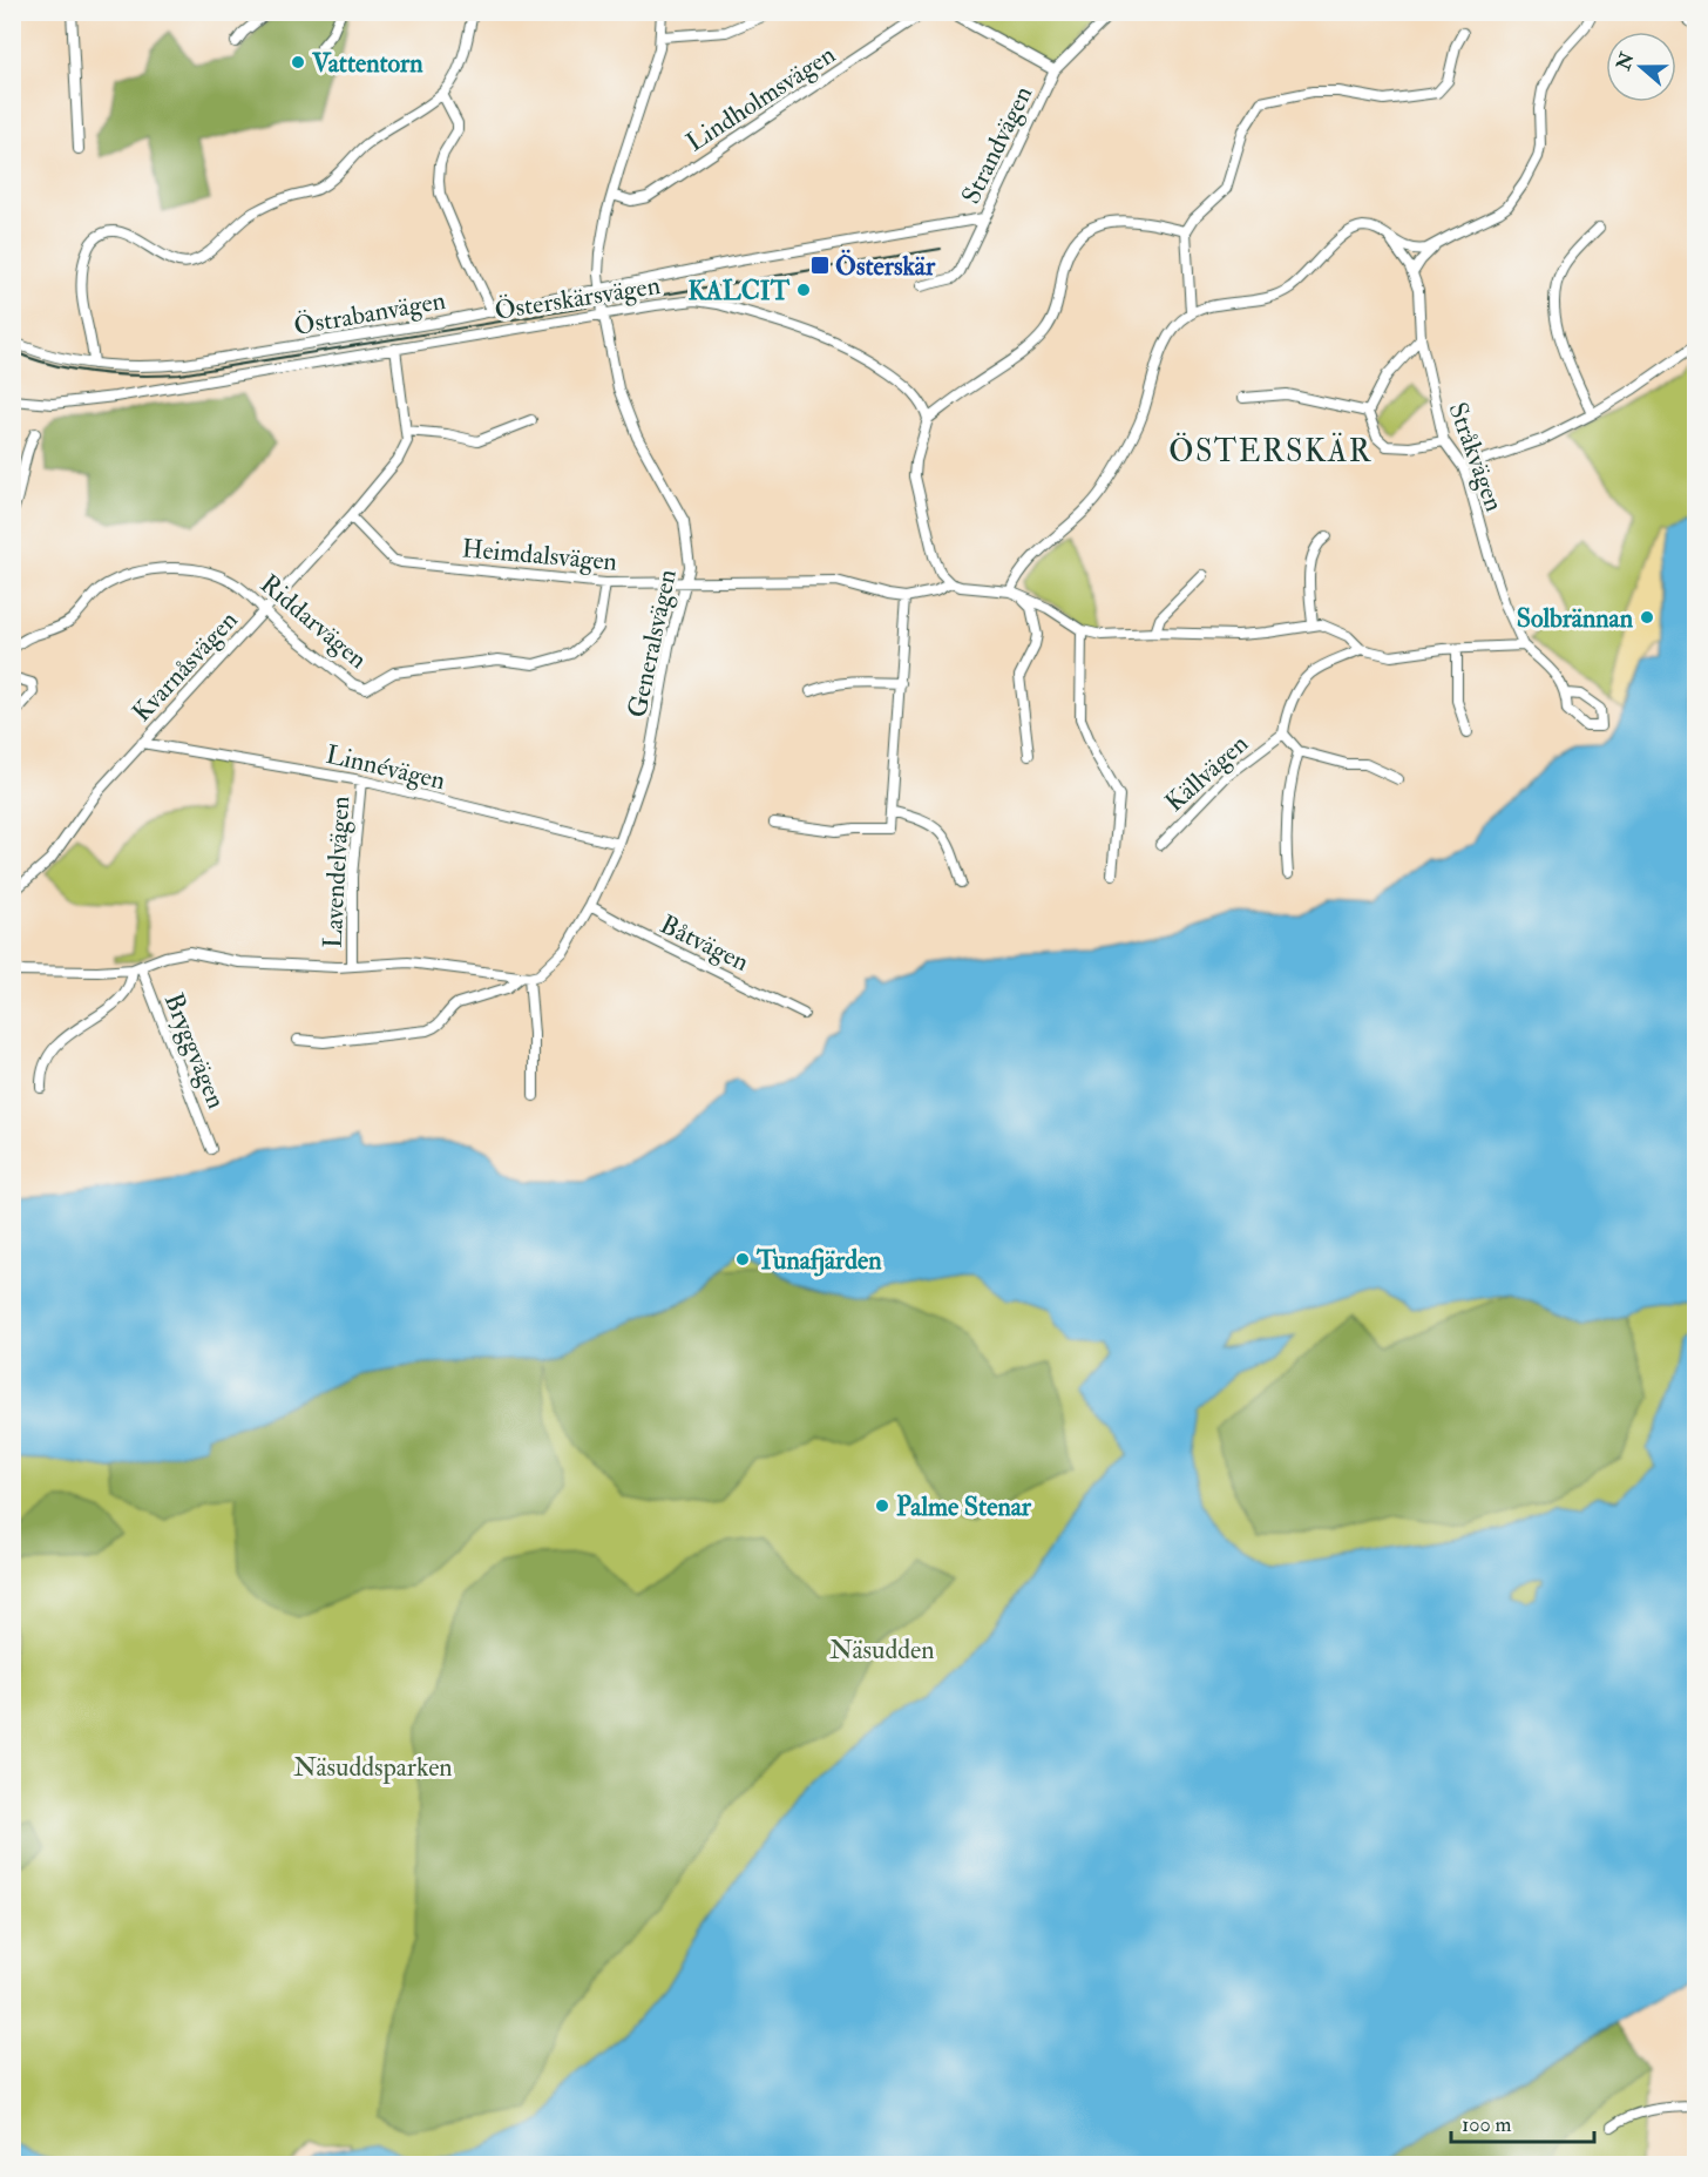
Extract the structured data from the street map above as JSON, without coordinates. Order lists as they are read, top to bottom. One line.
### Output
{"streets":{"street":["Lindholmsvägen","Strandvägen","Österskärsvägen","Östrabanvägen","Stråkvägen","Heimdalsvägen","Riddarvägen","Generalsvägen","Kvarnåsvägen","Linnévägen","Källvägen","Lavendelvägen","Båtvägen","Bryggvägen"]},"crossings":[["Lindholmsvägen","Generalsvägen"],["Strandvägen","Östrabanvägen"],["Österskärsvägen","Generalsvägen"],["Österskärsvägen","Kvarnåsvägen"],["Östrabanvägen","Generalsvägen"],["Heimdalsvägen","Riddarvägen"],["Heimdalsvägen","Generalsvägen"],["Heimdalsvägen","Kvarnåsvägen"],["Riddarvägen","Kvarnåsvägen"],["Generalsvägen","Linnévägen"],["Generalsvägen","Båtvägen"],["Kvarnåsvägen","Linnévägen"],["Linnévägen","Lavendelvägen"]],"districts":["ÖSTERSKÄR"],"parks":["Näsudden","Näsuddsparken"],"places":{"other":["Vattentorn","KALCIT","Solbrännan","Tunafjärden","Palme Stenar"],"transit":["Österskär"]},"scale_bar":"100 m","north":"left"}
